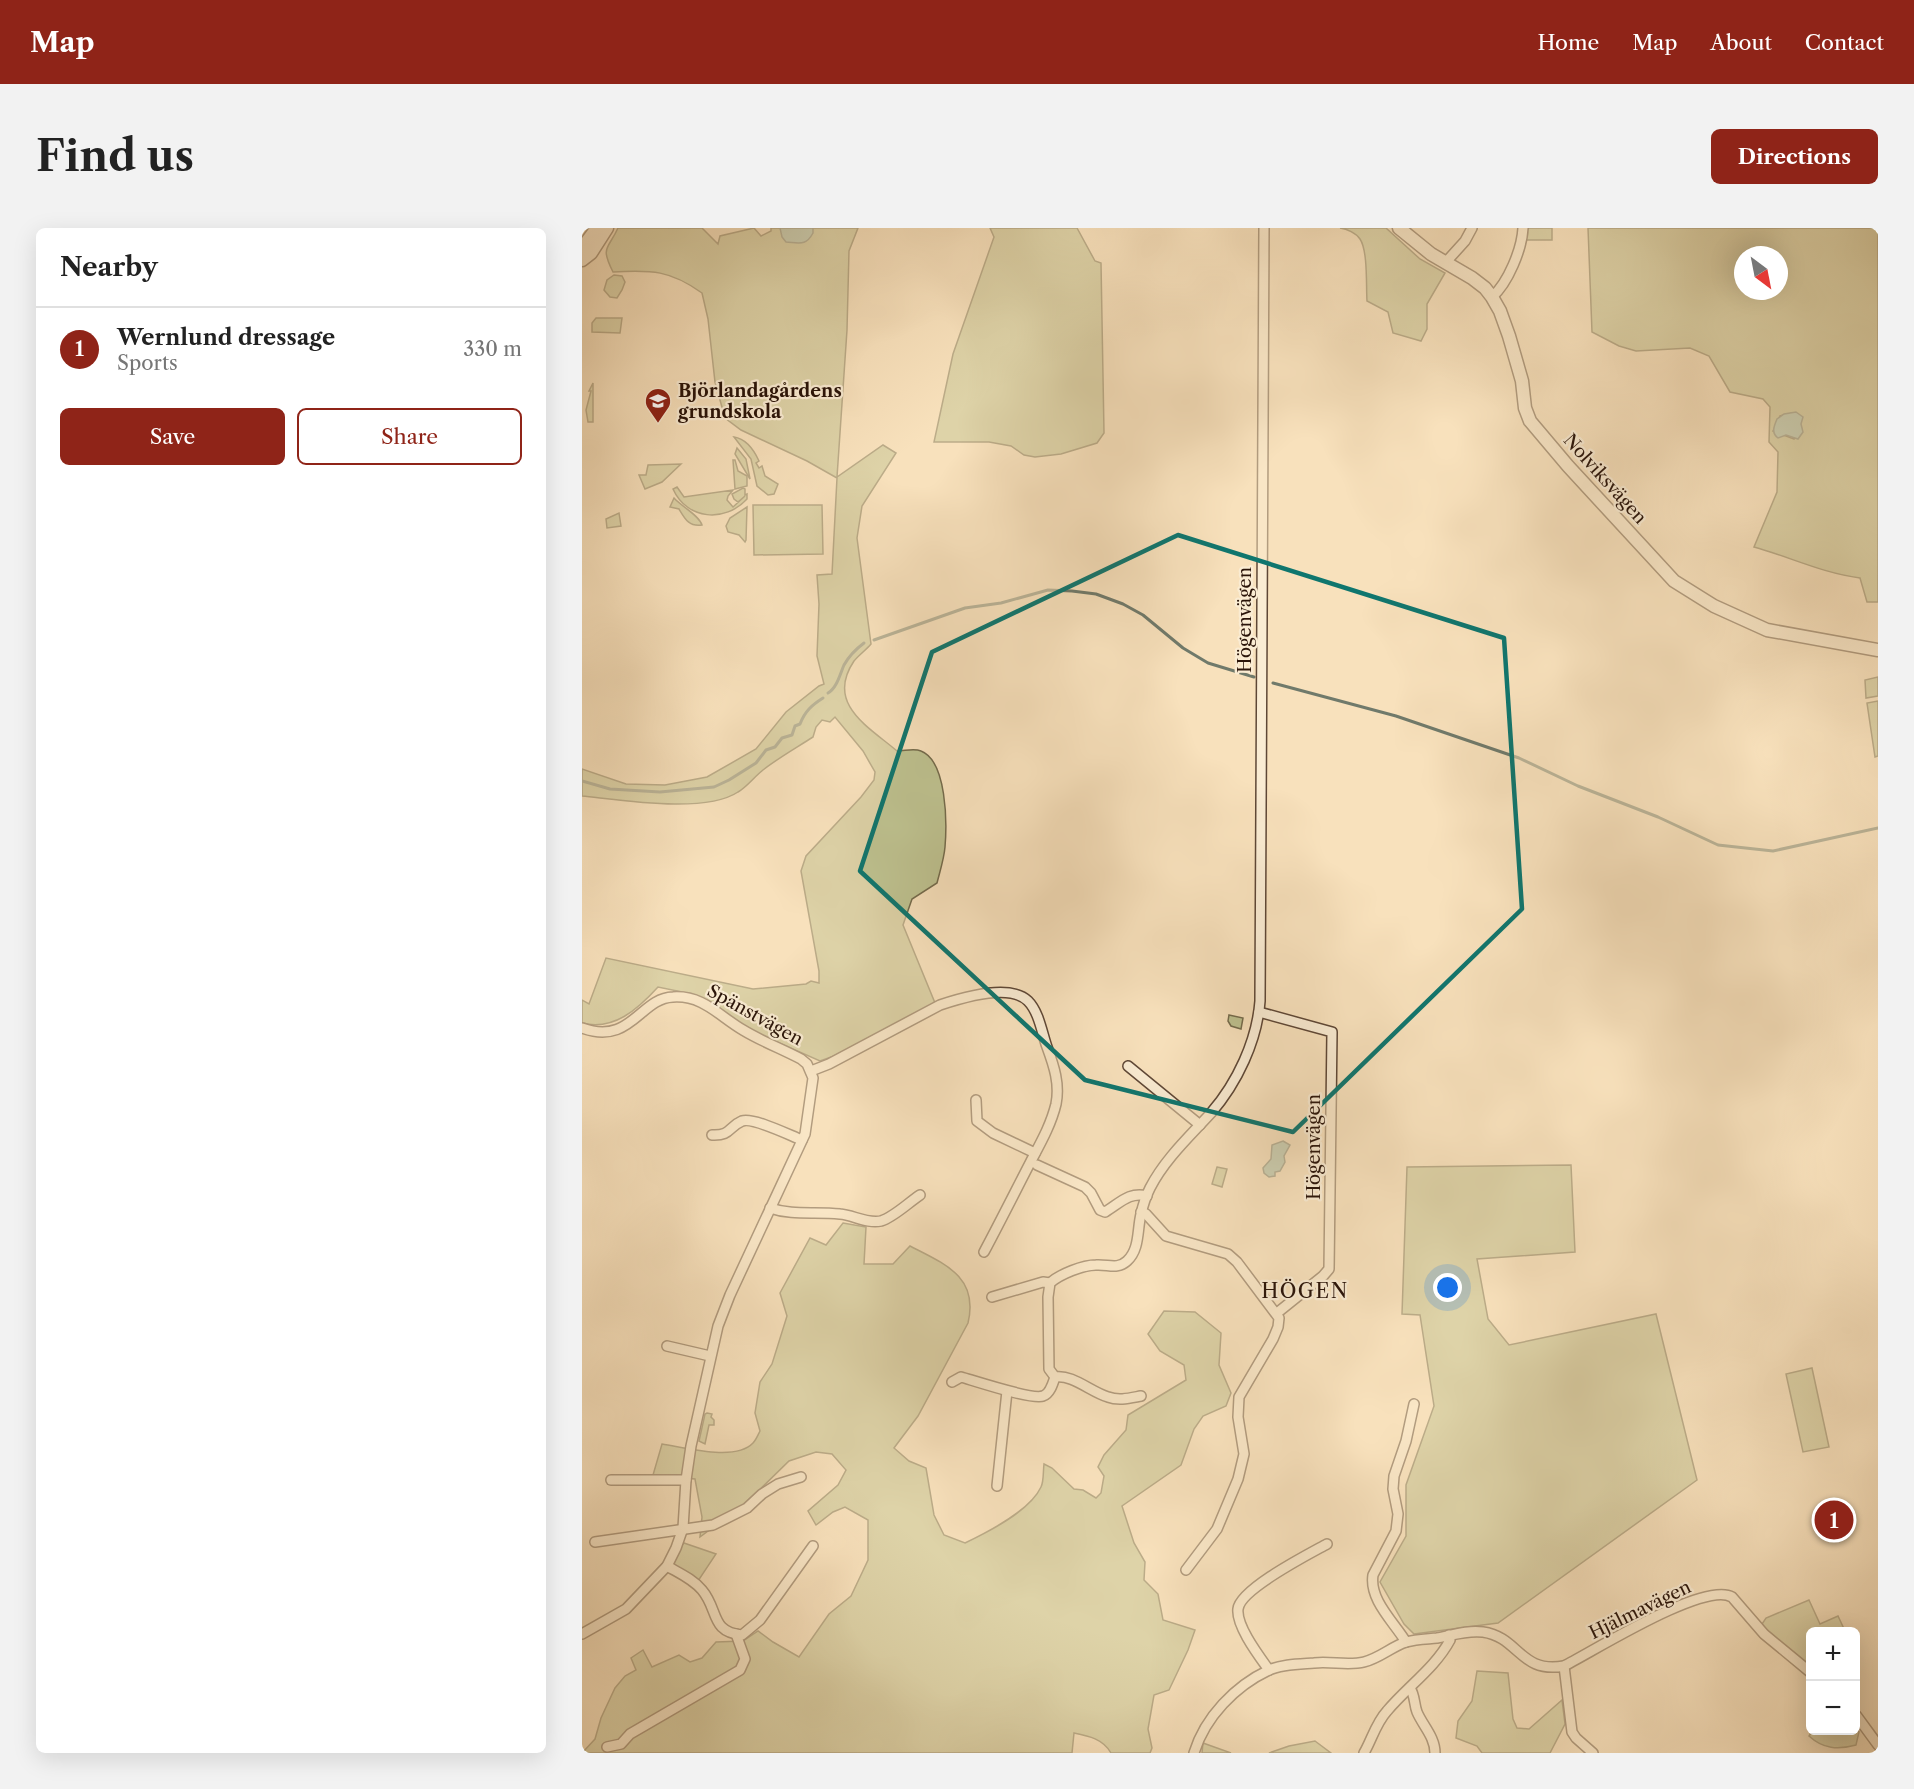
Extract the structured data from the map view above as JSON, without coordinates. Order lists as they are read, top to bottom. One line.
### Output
{"streets":{"street":["Nolviksvägen","Högenvägen","Spänstvägen","Hjälmavägen"]},"districts":["HÖGEN"],"places":{"school or university":["Björlandagårdens grundskola"]},"north":"bottom right","page":{"header":"Map","nav":["Home","Map","About","Contact"],"buttons":["Directions",["Save","Share"]],"title":"Find us","heading":"Nearby","list":[{"mark":"1","name":"Wernlund dressage","note":"Sports","value":"330 m"}],"pins":"1","map_buttons":["+","−"]}}
